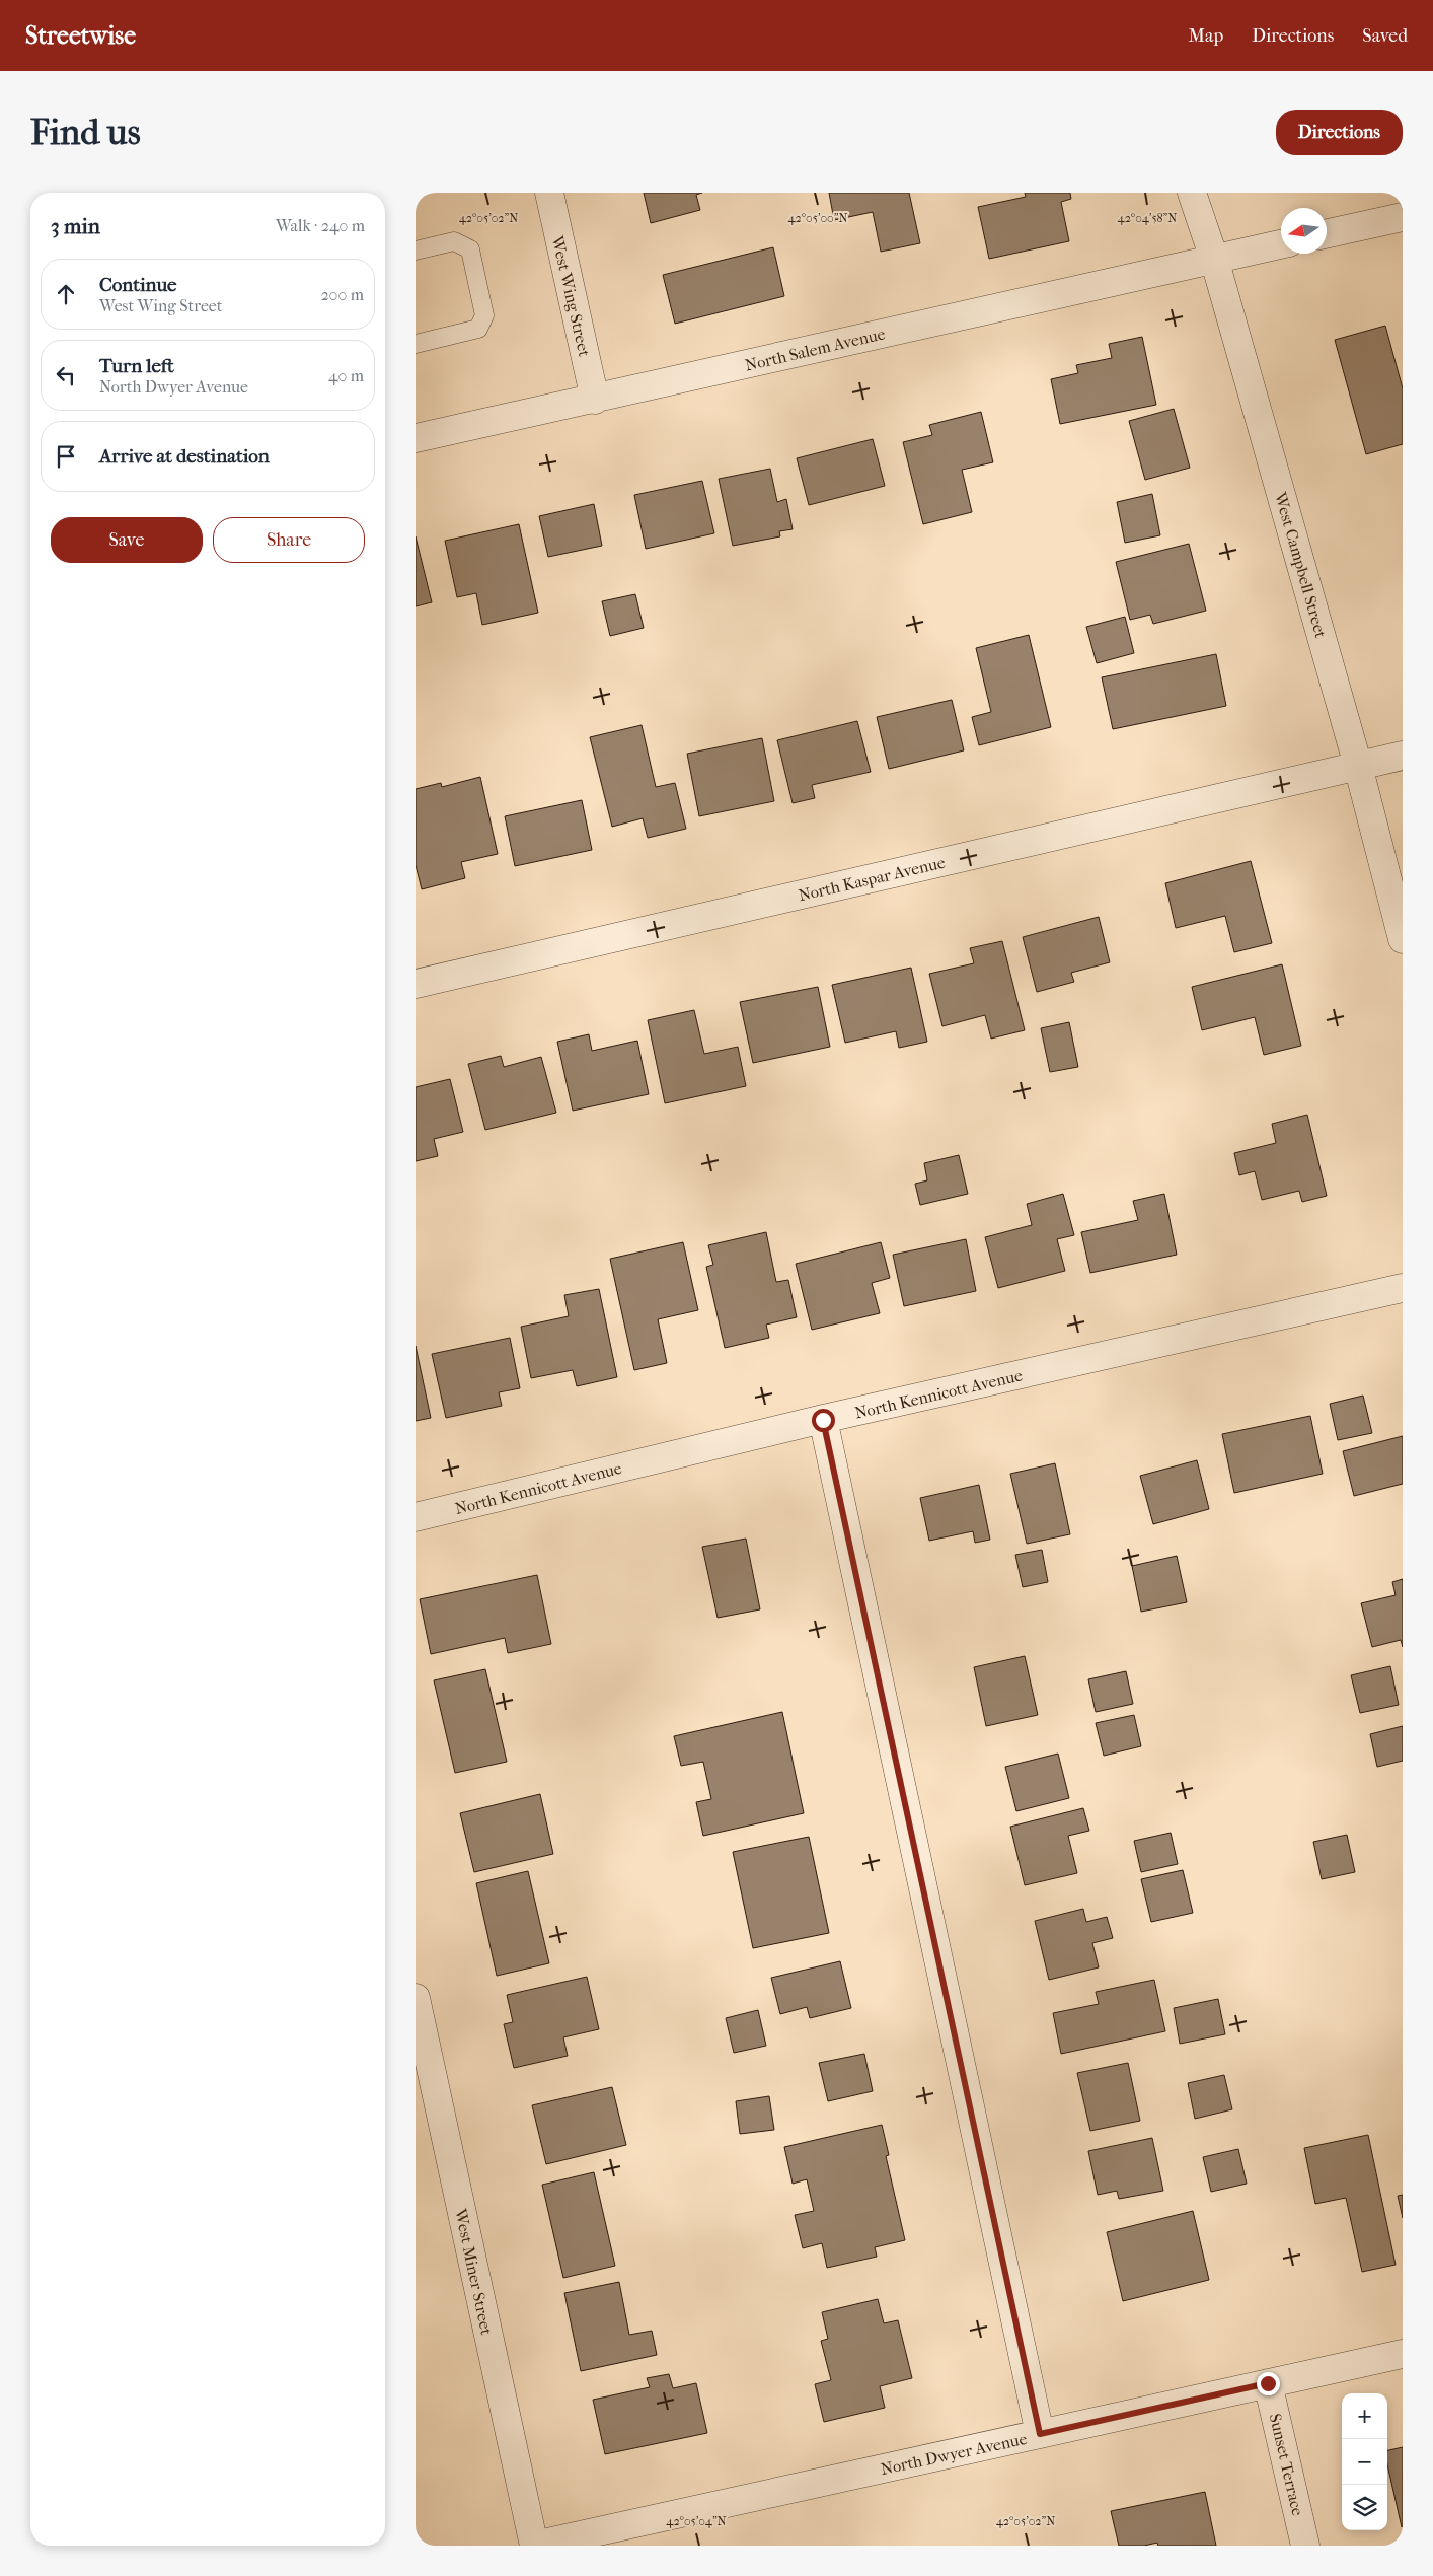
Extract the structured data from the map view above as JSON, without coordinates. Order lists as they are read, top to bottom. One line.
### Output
{"streets":{"street":["West Wing Street","North Salem Avenue","West Campbell Street","North Kaspar Avenue","North Kennicott Avenue","West Miner Street","North Dwyer Avenue","Sunset Terrace"]},"crossings":[["West Wing Street","North Salem Avenue"],["North Salem Avenue","West Campbell Street"],["West Campbell Street","North Kaspar Avenue"],["West Miner Street","North Dwyer Avenue"],["North Dwyer Avenue","Sunset Terrace"]],"north":"left","page":{"header":"Streetwise","nav":["Map","Directions","Saved"],"buttons":["Directions",["Save","Share"]],"title":"Find us","heading":["3 min","Walk · 240 m"],"list":[["Continue","West Wing Street","200 m"],["Turn left","North Dwyer Avenue","40 m"],"Arrive at destination"],"map_buttons":["+","−"]},"coordinates":["42°05'02\"N","42°05'00\"N","42°04'58\"N","42°05'04\"N"]}
